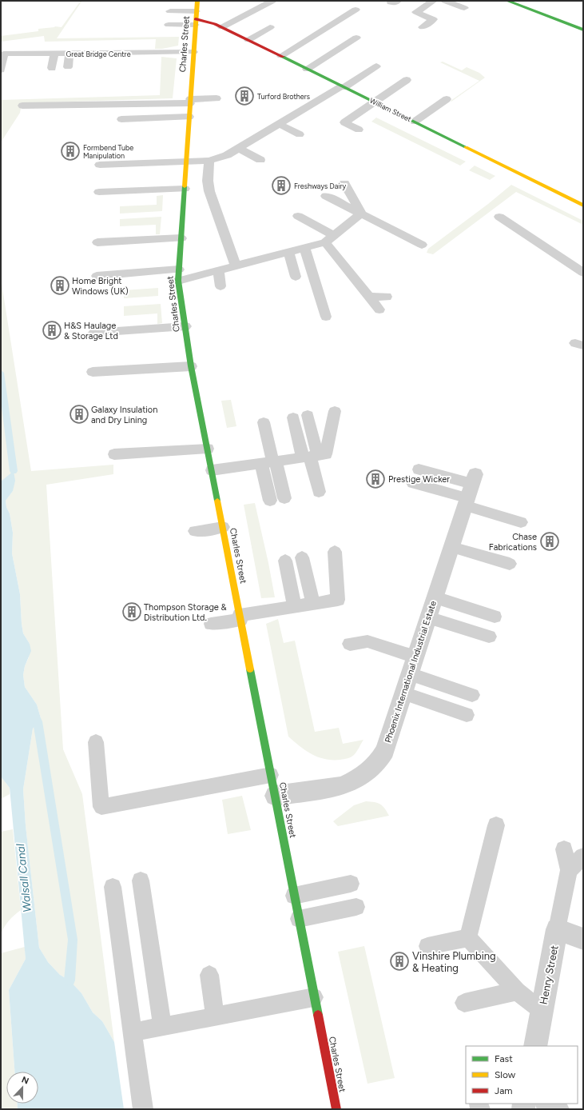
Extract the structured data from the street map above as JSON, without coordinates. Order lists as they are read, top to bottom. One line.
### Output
{"streets":{"street":["Charles Street","William Street","Phoenix International Industrial Estate","Henry Street"],"lane":["Great Bridge Centre"]},"crossings":[["Charles Street","Great Bridge Centre"],["Charles Street","William Street"],["Charles Street","Phoenix International Industrial Estate"]],"water":["Walsall Canal"],"places":{"building":["Turford Brothers","Formbend Tube Manipulation","Freshways Dairy","Home Bright Windows (UK)","H&S Haulage & Storage Ltd","Galaxy Insulation and Dry Lining","Prestige Wicker","Chase Fabrications","Thompson Storage & Distribution Ltd.","Vinshire Plumbing & Heating"]},"legend":["Fast","Slow","Jam"],"north":"top"}
